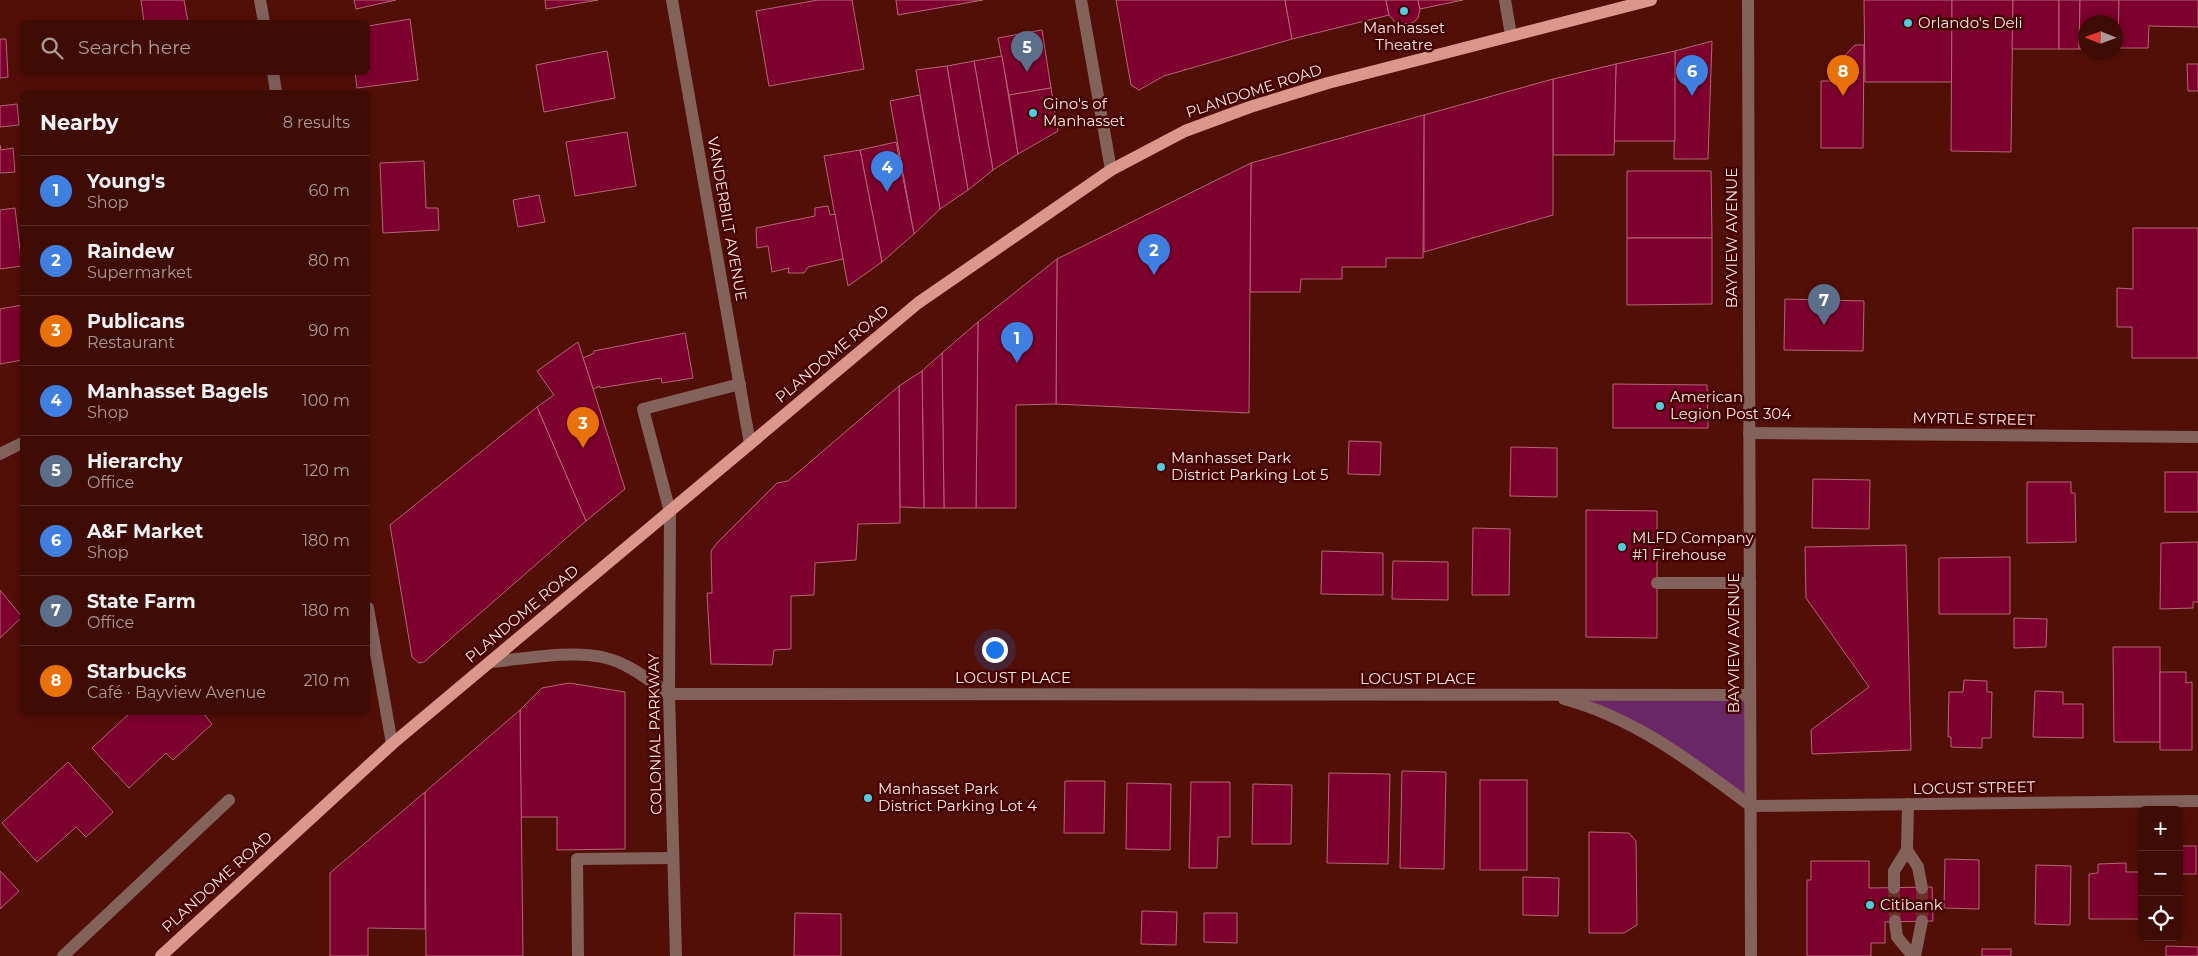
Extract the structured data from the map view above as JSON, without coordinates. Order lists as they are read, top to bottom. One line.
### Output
{"streets":{"main road":["PLANDOME ROAD"],"street":["VANDERBILT AVENUE","BAYVIEW AVENUE","MYRTLE STREET","LOCUST PLACE","COLONIAL PARKWAY","LOCUST STREET"]},"crossings":[["PLANDOME ROAD","VANDERBILT AVENUE"],["PLANDOME ROAD","COLONIAL PARKWAY"],["VANDERBILT AVENUE","COLONIAL PARKWAY"],["BAYVIEW AVENUE","MYRTLE STREET"],["BAYVIEW AVENUE","LOCUST PLACE"],["BAYVIEW AVENUE","LOCUST STREET"],["LOCUST PLACE","COLONIAL PARKWAY"],["LOCUST PLACE","LOCUST STREET"]],"places":["Manhasset Theatre","Orlando's Deli","Gino's of Manhasset","American Legion Post 304","Manhasset Park District Parking Lot 5","MLFD Company #1 Firehouse","Manhasset Park District Parking Lot 4","Citibank"],"north":"left","page":{"search":"Search here","pins":["5","6","8","4","2","7","1","3"],"heading":["Nearby","8 results"],"list":[{"mark":"1","name":"Young's","note":"Shop","value":"60 m"},{"mark":"2","name":"Raindew","note":"Supermarket","value":"80 m"},{"mark":"3","name":"Publicans","note":"Restaurant","value":"90 m"},{"mark":"4","name":"Manhasset Bagels","note":"Shop","value":"100 m"},{"mark":"5","name":"Hierarchy","note":"Office","value":"120 m"},{"mark":"6","name":"A&F Market","note":"Shop","value":"180 m"},{"mark":"7","name":"State Farm","note":"Office","value":"180 m"},{"mark":"8","name":"Starbucks","note":"Café · Bayview Avenue","value":"210 m"}],"map_buttons":["+","−"]}}
